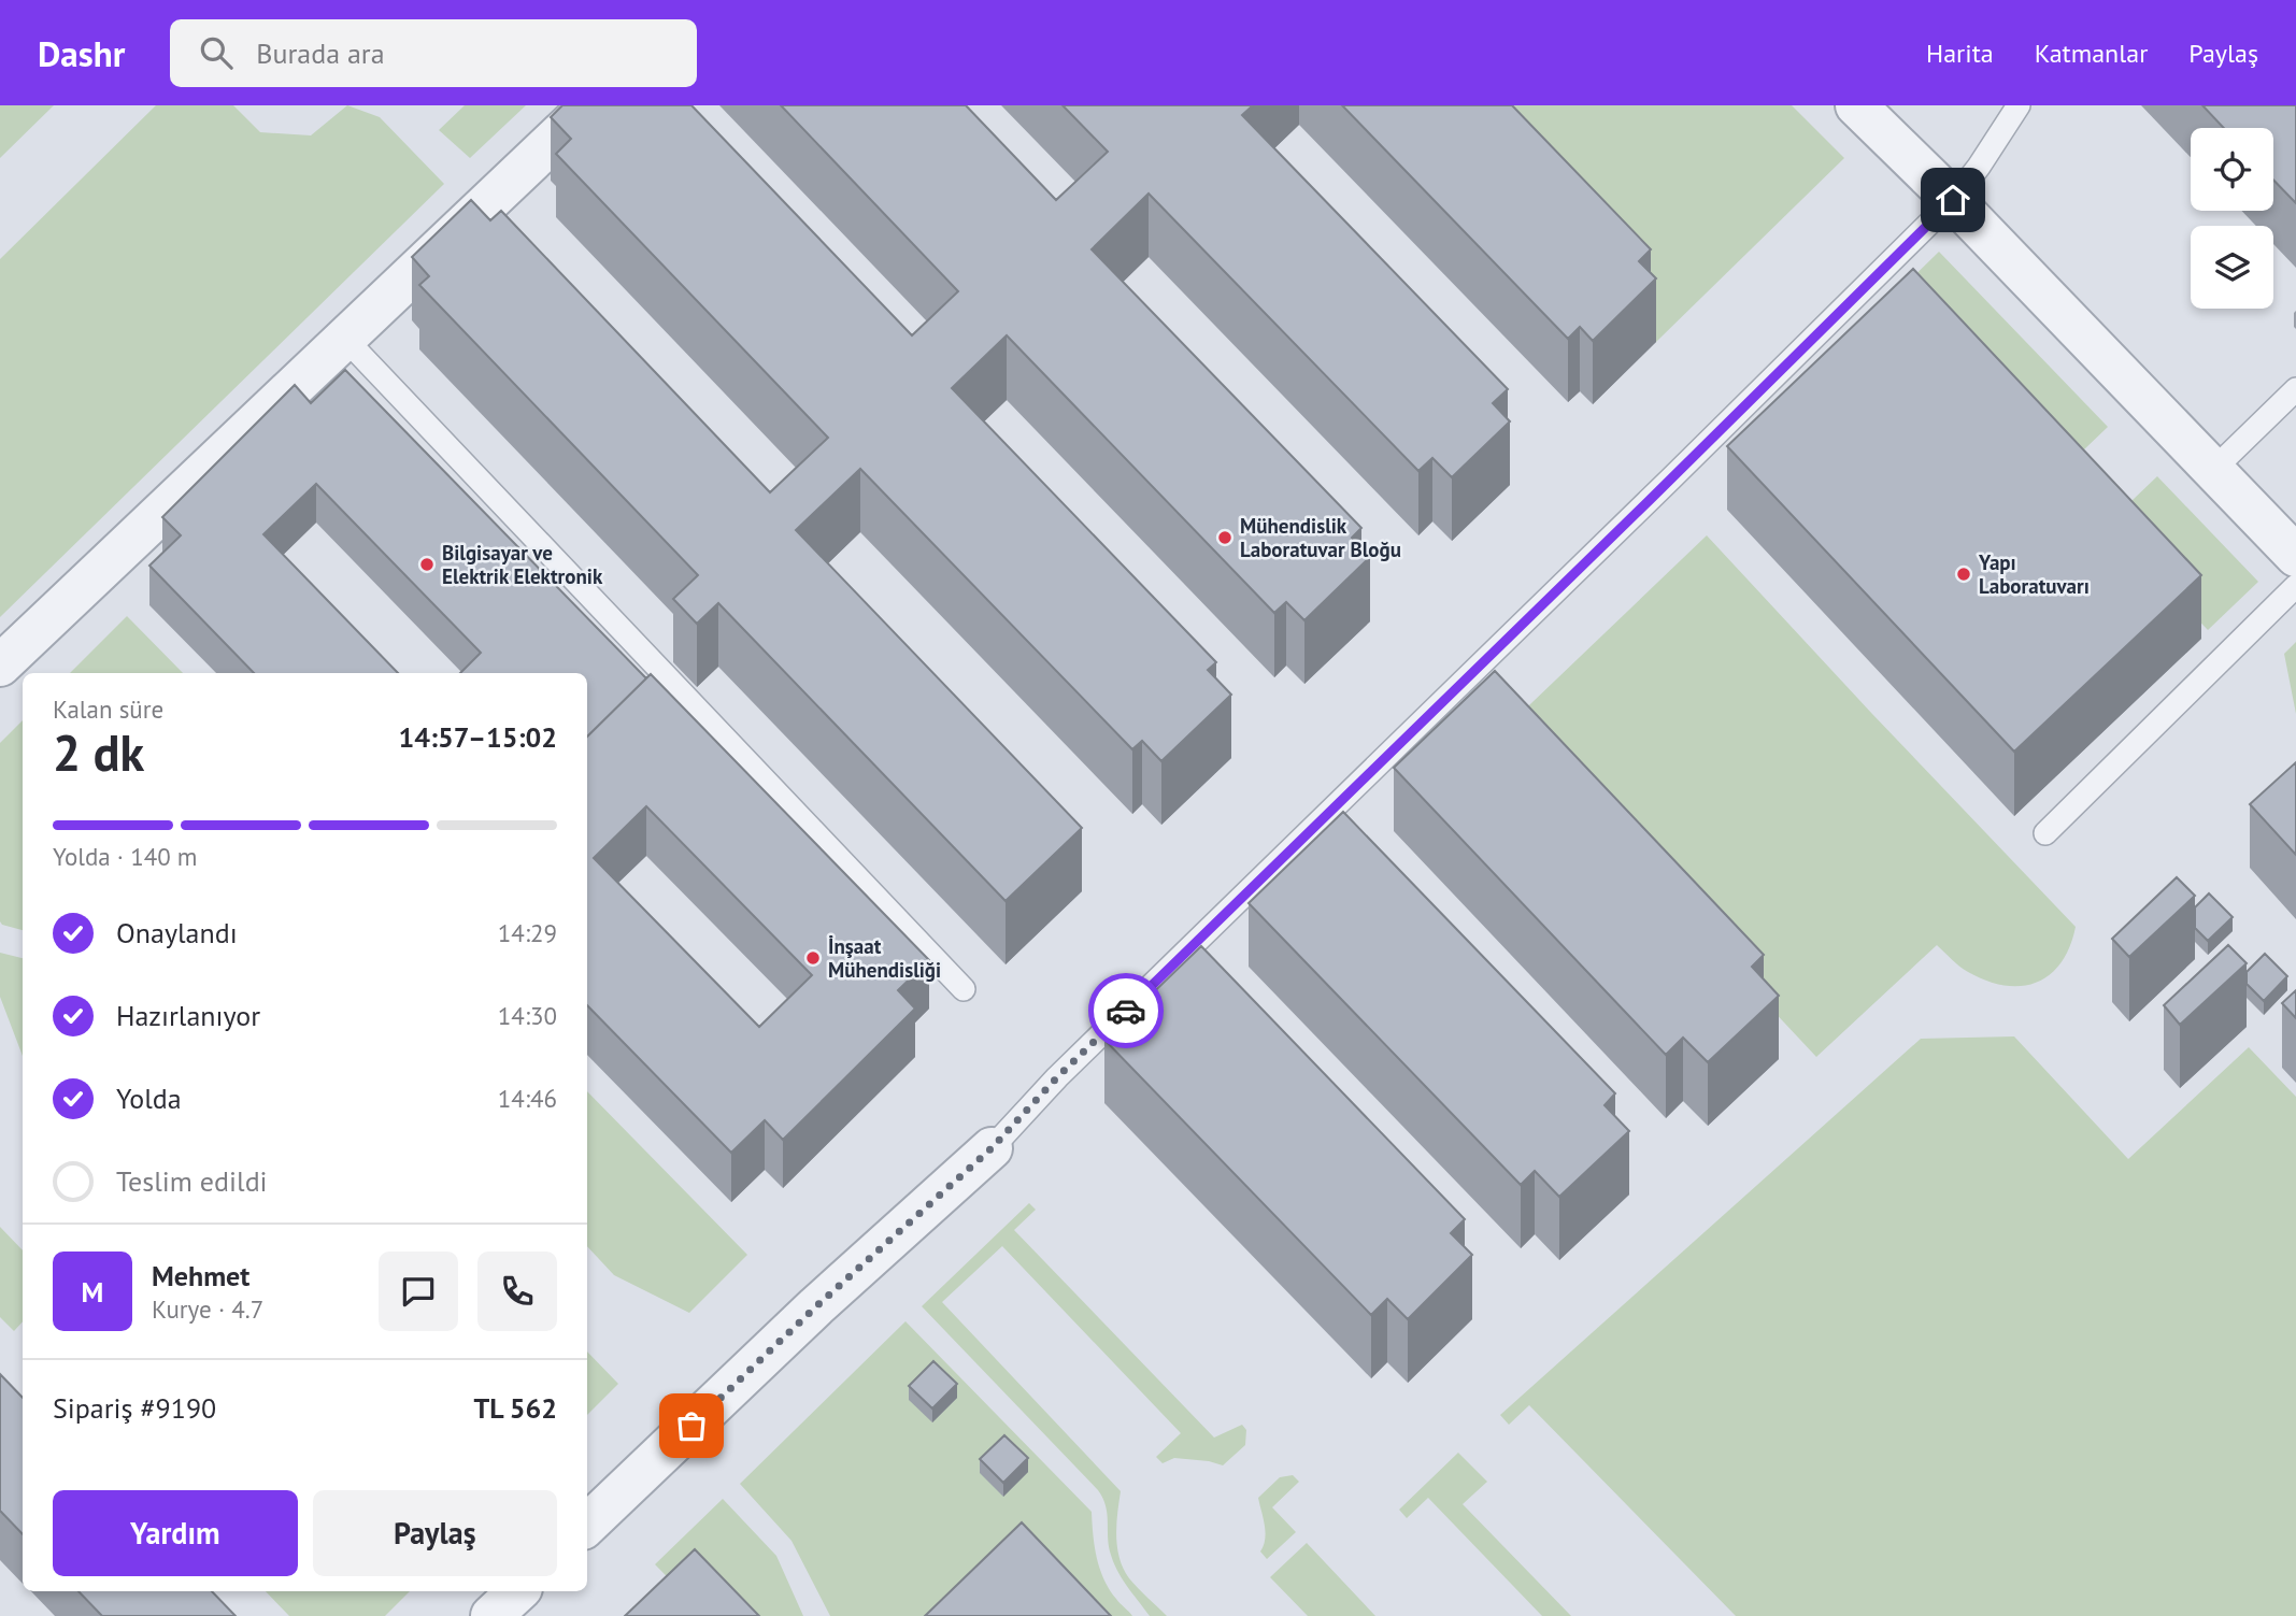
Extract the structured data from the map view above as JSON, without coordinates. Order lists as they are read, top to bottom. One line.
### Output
{"places":["Mühendislik Laboratuvar Bloğu","Bilgisayar ve Elektrik Elektronik","Yapı Laboratuvarı","İnşaat Mühendisliği"],"page":{"header":"Dashr","search":"Burada ara","nav":["Harita","Katmanlar","Paylaş"],"heading":["2 dk","Kalan süre","14:57–15:02"],"panel":["Mehmet","Kurye · 4.7","Sipariş #9190","TL 562"],"bar":"Yolda · 140 m","list":[["Onaylandı","14:29"],["Hazırlanıyor","14:30"],["Yolda","14:46"],"Teslim edildi"],"round":"M","buttons":["Yardım","Paylaş"]}}
